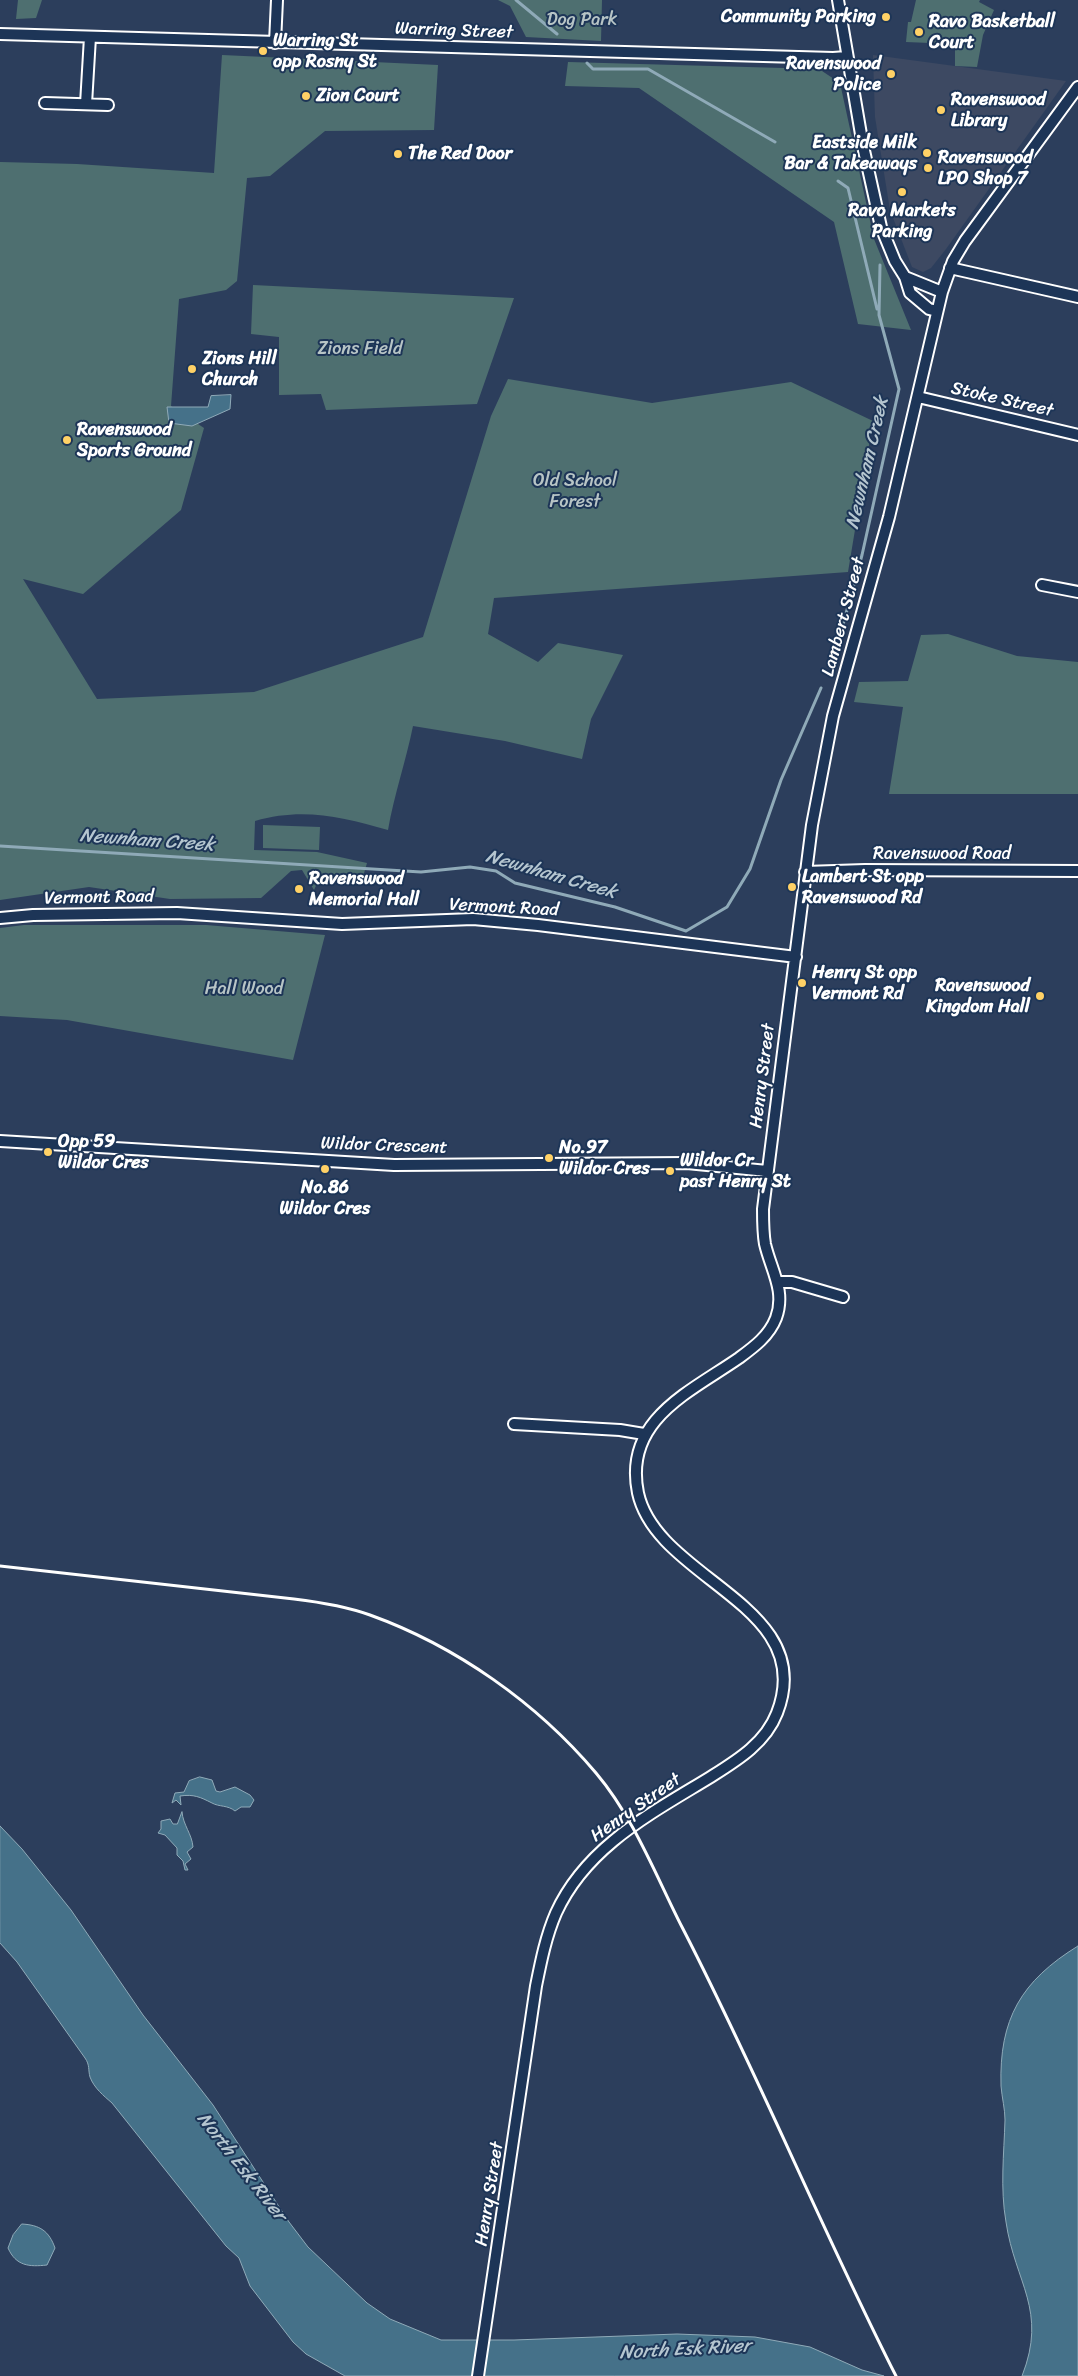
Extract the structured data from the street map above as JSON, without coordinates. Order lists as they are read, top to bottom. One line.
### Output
{"streets":{"street":["Warring Street","Stoke Street","Lambert Street","Ravenswood Road","Vermont Road","Henry Street","Wildor Crescent"]},"crossings":[["Stoke Street","Lambert Street"],["Lambert Street","Ravenswood Road"],["Lambert Street","Henry Street"],["Ravenswood Road","Henry Street"],["Vermont Road","Henry Street"],["Henry Street","Wildor Crescent"]],"water":["Newnham Creek","North Esk River"],"parks":["Dog Park","Zions Field","Old School Forest","Hall Wood"],"places":["Community Parking","Ravo Basketball Court","Warring St opp Rosny St","Ravenswood Police","Zion Court","Ravenswood Library","Eastside Milk Bar & Takeaways","The Red Door","Ravenswood LPO Shop 7","Ravo Markets Parking","Zions Hill Church","Ravenswood Sports Ground","Lambert St opp Ravenswood Rd","Ravenswood Memorial Hall","Henry St opp Vermont Rd","Ravenswood Kingdom Hall","Opp 59 Wildor Cres","No.97 Wildor Cres","No.86 Wildor Cres","Wildor Cr past Henry St"]}
